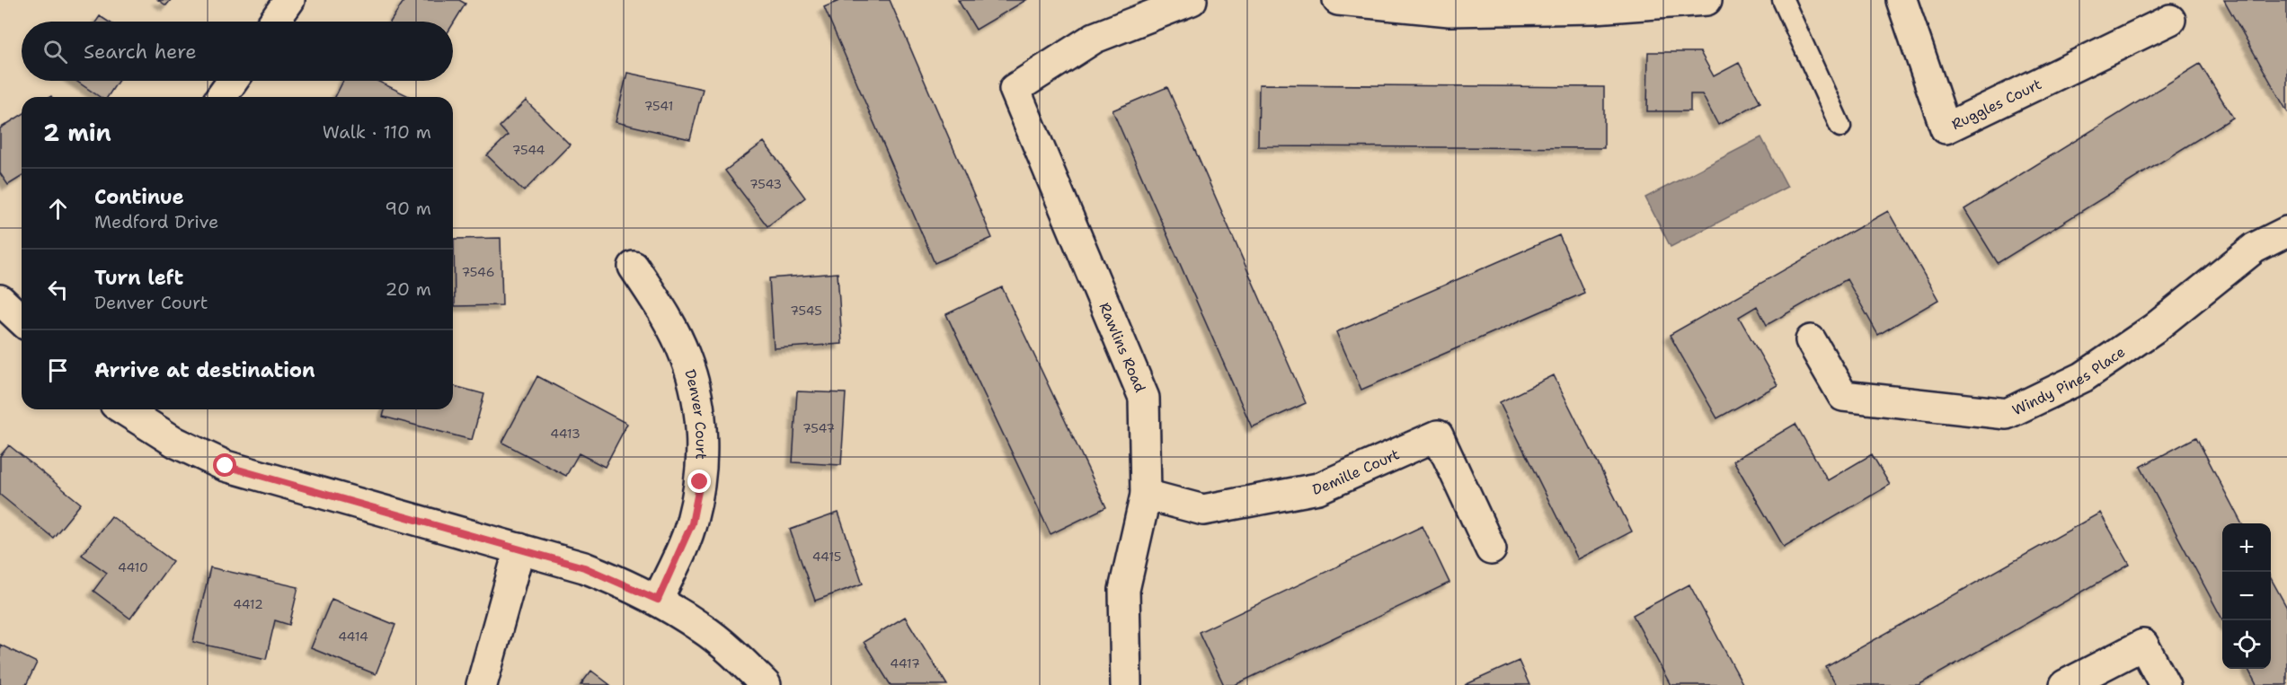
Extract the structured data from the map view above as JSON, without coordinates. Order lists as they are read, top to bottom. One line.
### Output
{"streets":{"street":["Ruggles Court","Rawlins Road","Windy Pines Place","Denver Court","Demille Court"]},"crossings":[["Rawlins Road","Demille Court"]],"house_numbers":["7541","7544","7543","7546","7545","7547","4413","4415","4410","4412","4414","4417"],"page":{"search":"Search here","heading":["2 min","Walk · 110 m"],"list":[["Continue","Medford Drive","90 m"],["Turn left","Denver Court","20 m"],"Arrive at destination"],"map_buttons":["+","−"]}}
